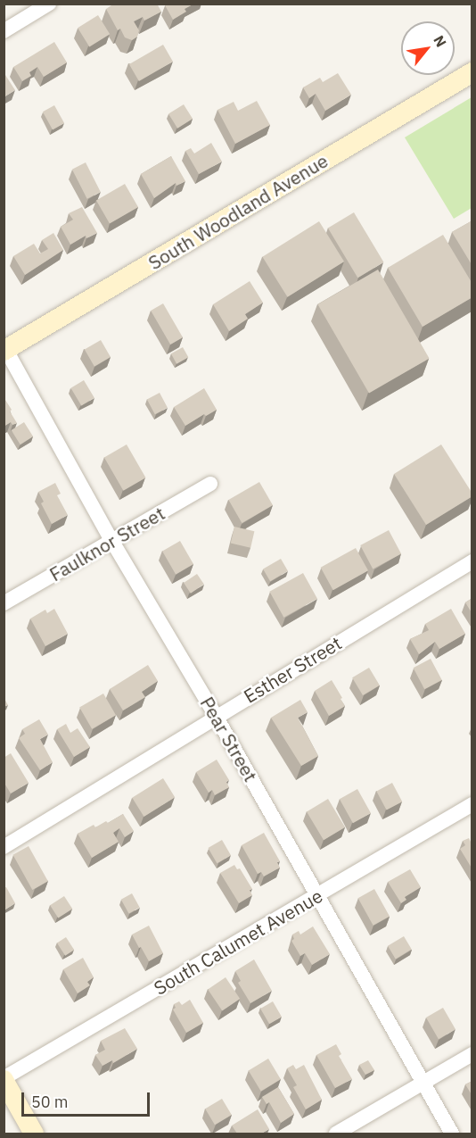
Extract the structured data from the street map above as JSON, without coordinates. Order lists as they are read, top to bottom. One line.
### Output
{"streets":{"street":["South Woodland Avenue","Faulknor Street","Esther Street","Pear Street","South Calumet Avenue"]},"crossings":[["South Woodland Avenue","Pear Street"],["Faulknor Street","Pear Street"],["Esther Street","Pear Street"],["Pear Street","South Calumet Avenue"]],"scale_bar":"50 m","north":"top right"}
